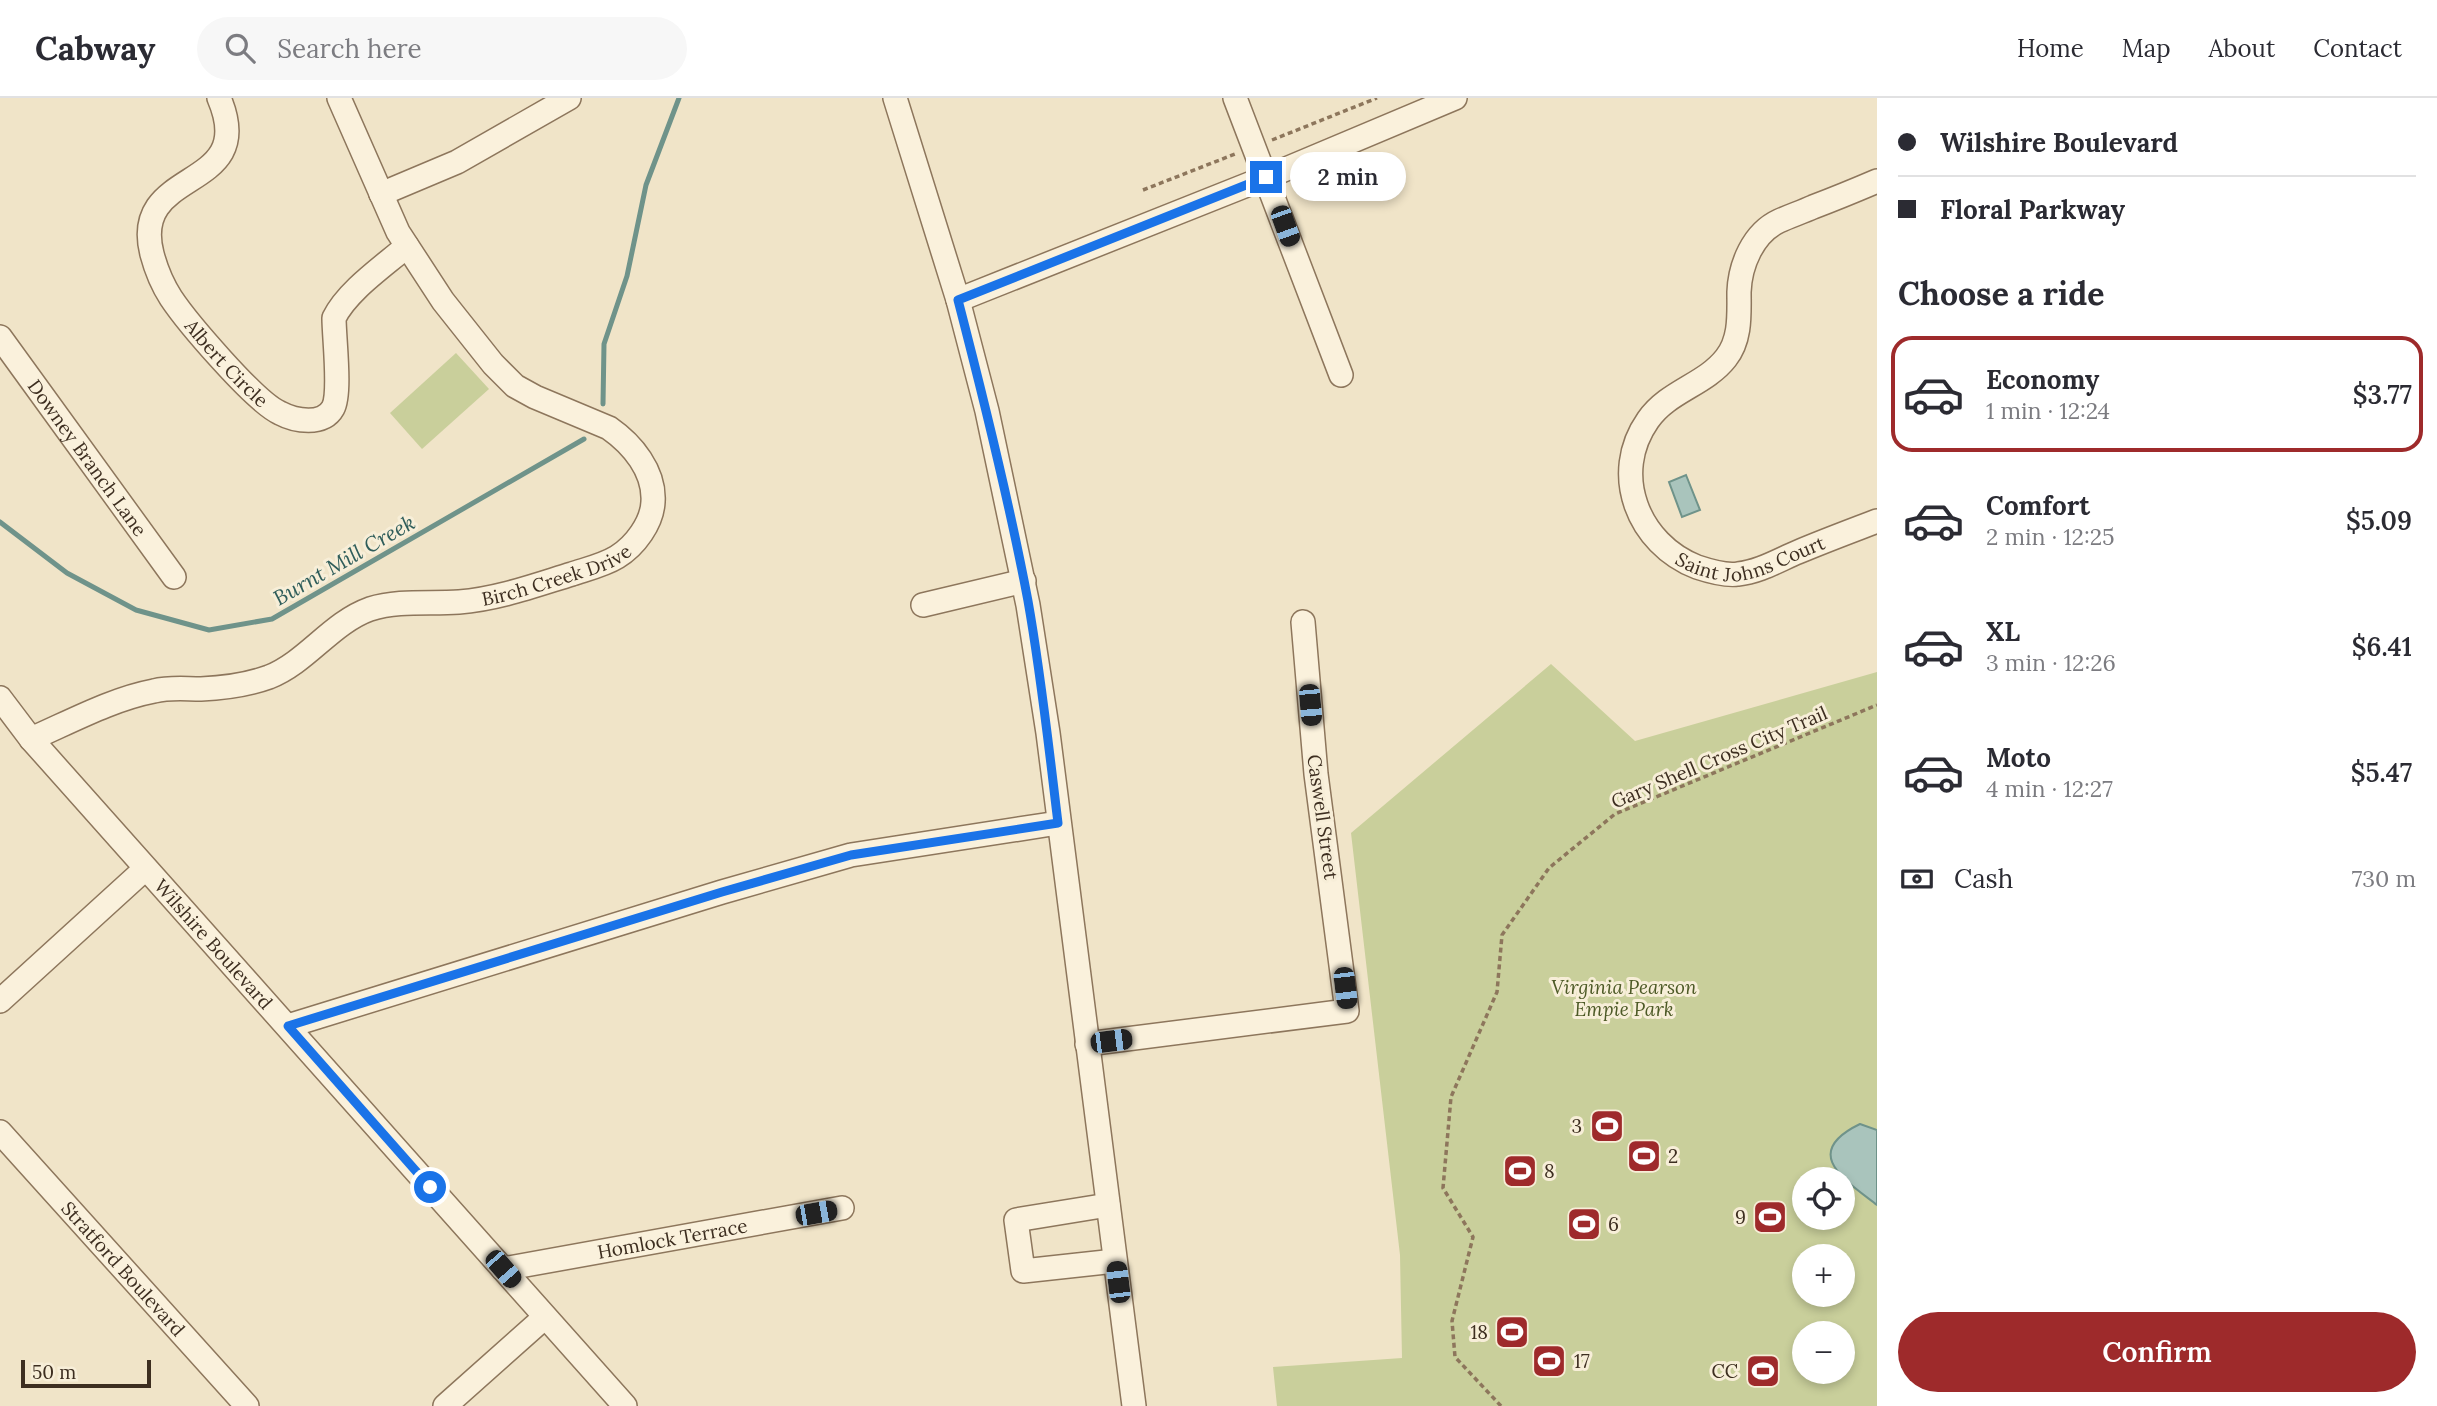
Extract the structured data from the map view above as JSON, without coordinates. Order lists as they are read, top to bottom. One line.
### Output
{"streets":{"street":["Albert Circle","Downey Branch Lane","Saint Johns Court","Birch Creek Drive","Caswell Street","Wilshire Boulevard","Homlock Terrace","Stratford Boulevard"],"path":["Gary Shell Cross City Trail"]},"crossings":[["Albert Circle","Birch Creek Drive"],["Birch Creek Drive","Wilshire Boulevard"],["Wilshire Boulevard","Homlock Terrace"]],"water":["Burnt Mill Creek"],"parks":["Virginia Pearson Empie Park"],"places":{"sports":["3","2","8","9","6","18","17","CC"]},"scale_bar":"50 m","page":{"header":"Cabway","search":"Search here","nav":["Home","Map","About","Contact"],"banner":["Wilshire Boulevard","Floral Parkway"],"bubble":"2 min","heading":"Choose a ride","list":[{"name":"Economy","note":"1 min · 12:24","value":"$3.77"},{"name":"Comfort","note":"2 min · 12:25","value":"$5.09"},{"name":"XL","note":"3 min · 12:26","value":"$6.41"},{"name":"Moto","note":"4 min · 12:27","value":"$5.47"}],"pay":["Cash","730 m"],"map_buttons":["+","−"],"buttons":"Confirm","scale":"50 m"}}
